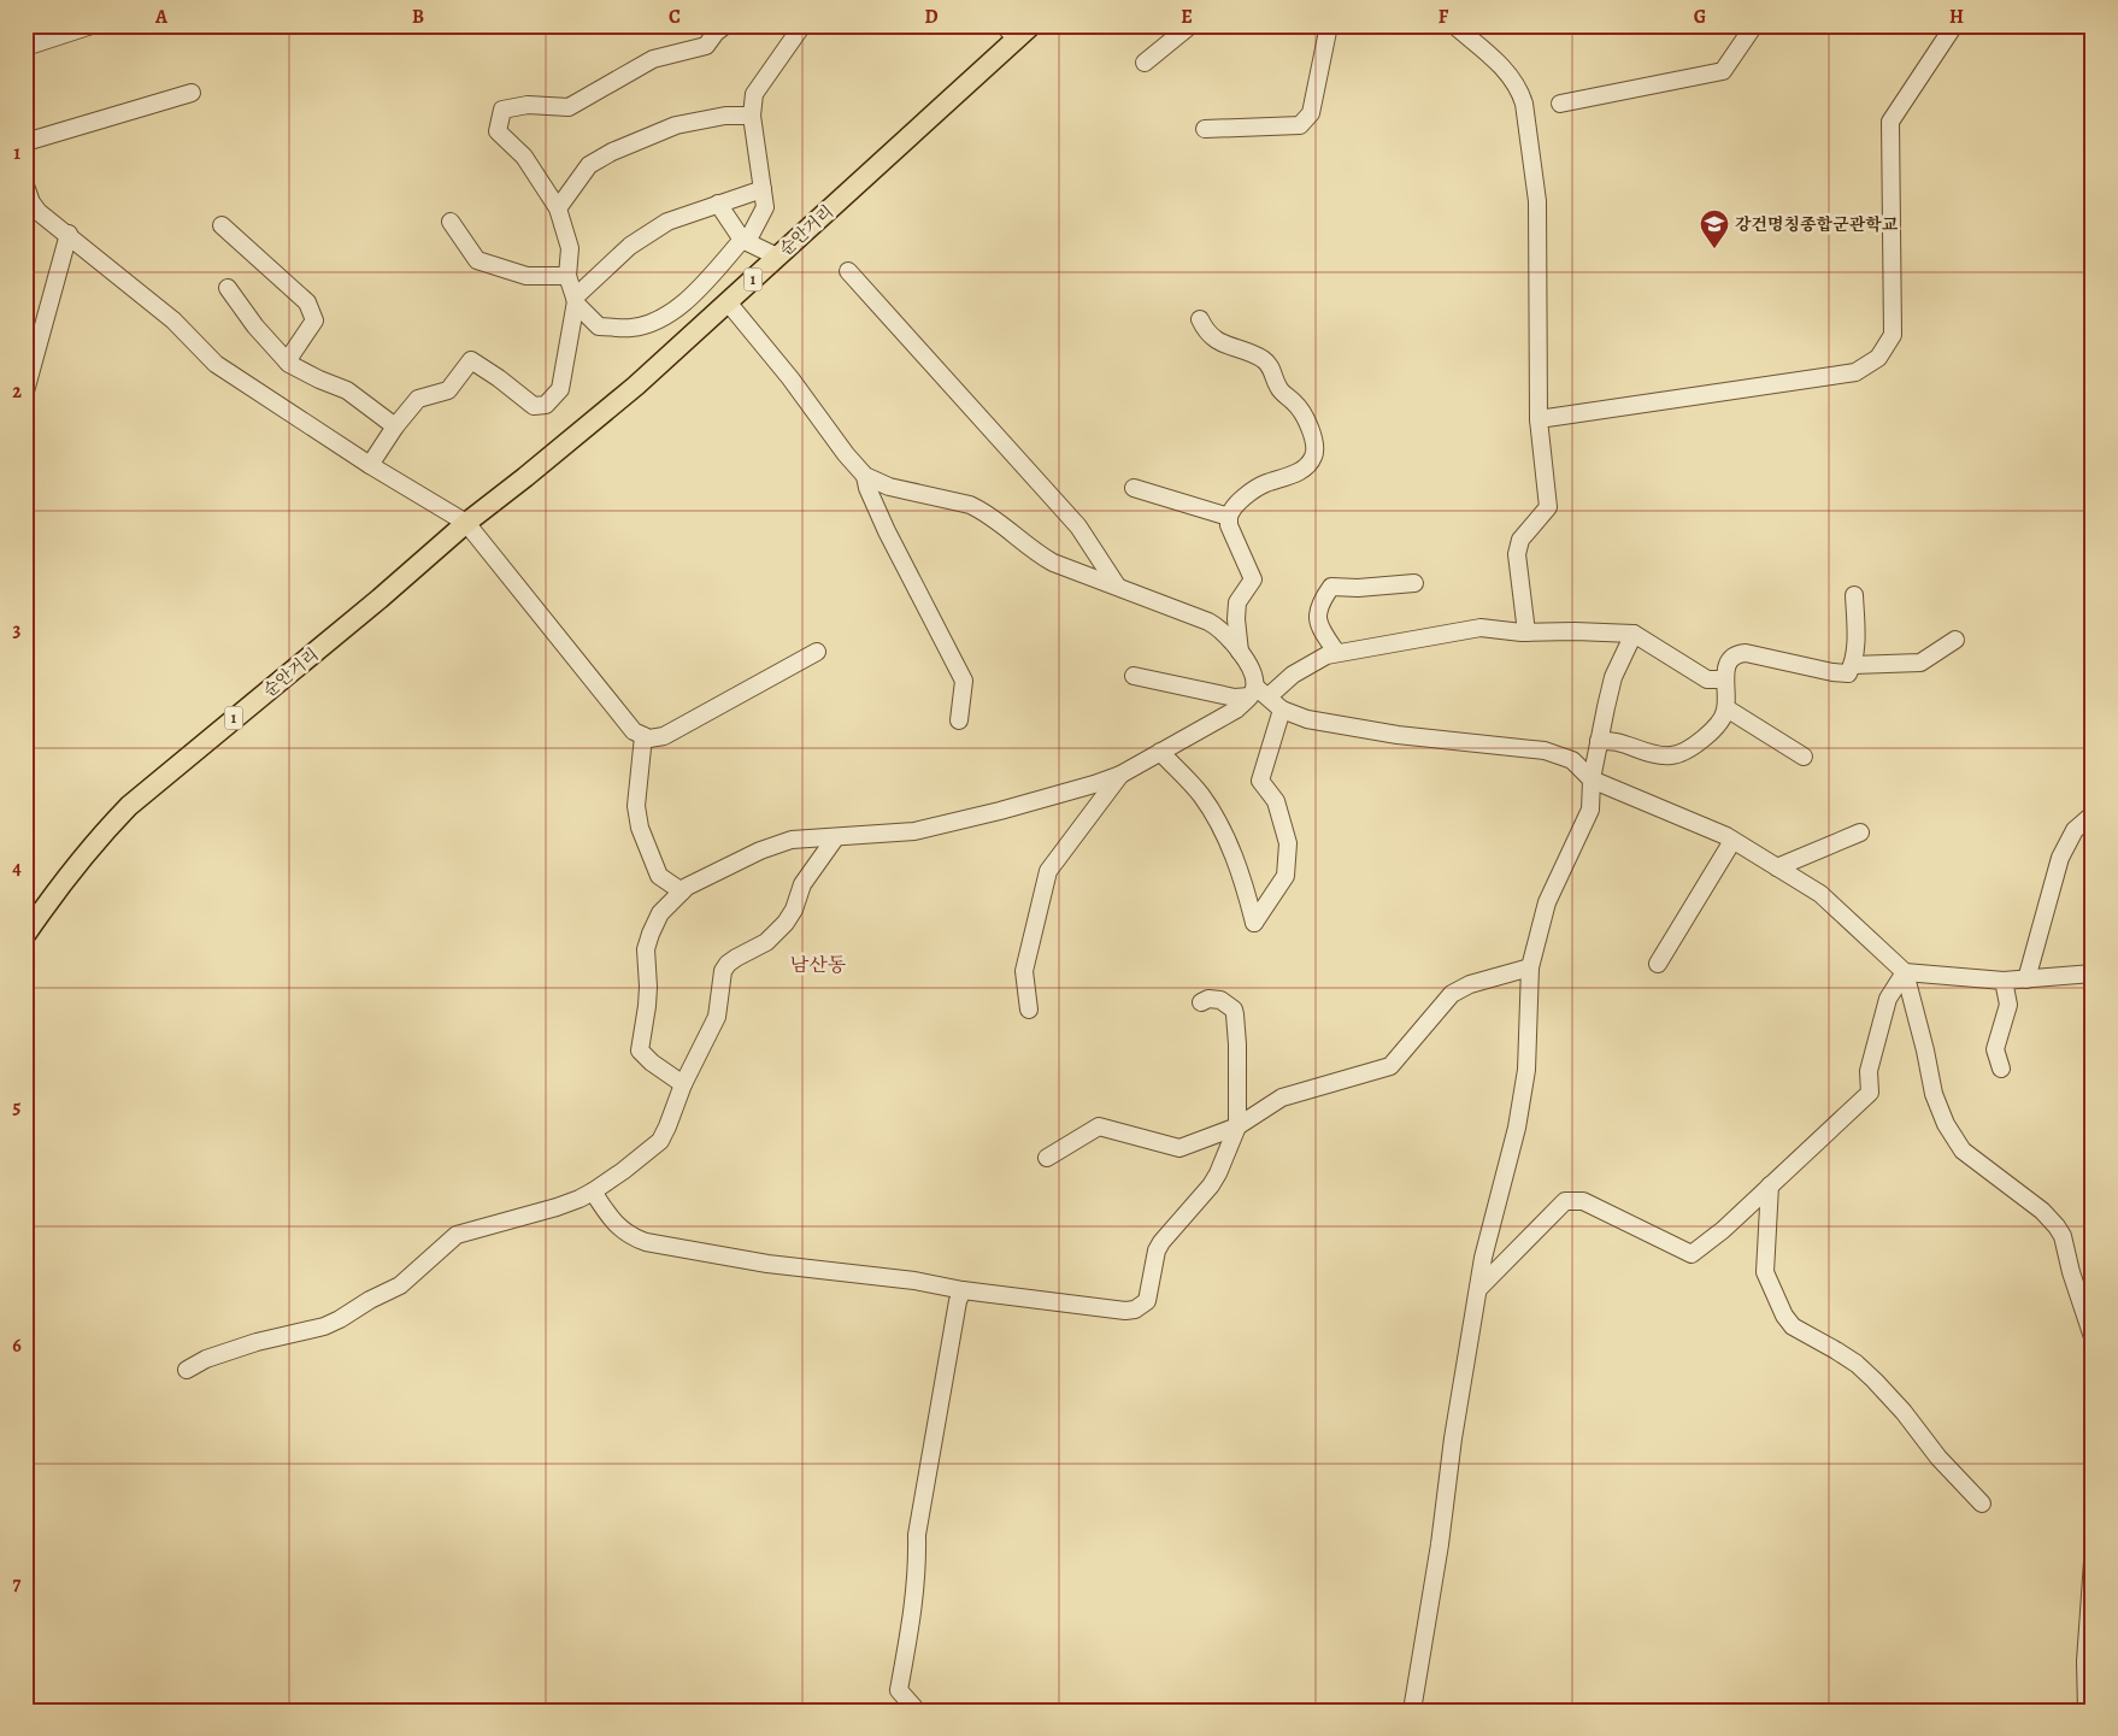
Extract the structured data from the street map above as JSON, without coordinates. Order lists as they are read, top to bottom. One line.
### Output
{"streets":{"main road":["순안거리","1"]},"districts":["남산동"],"places":{"school or university":["강건명칭종합군관학교"]},"grid":{"columns":["A","B","C","D","E","F","G","H"],"rows":["1","2","3","4","5","6","7"]}}
